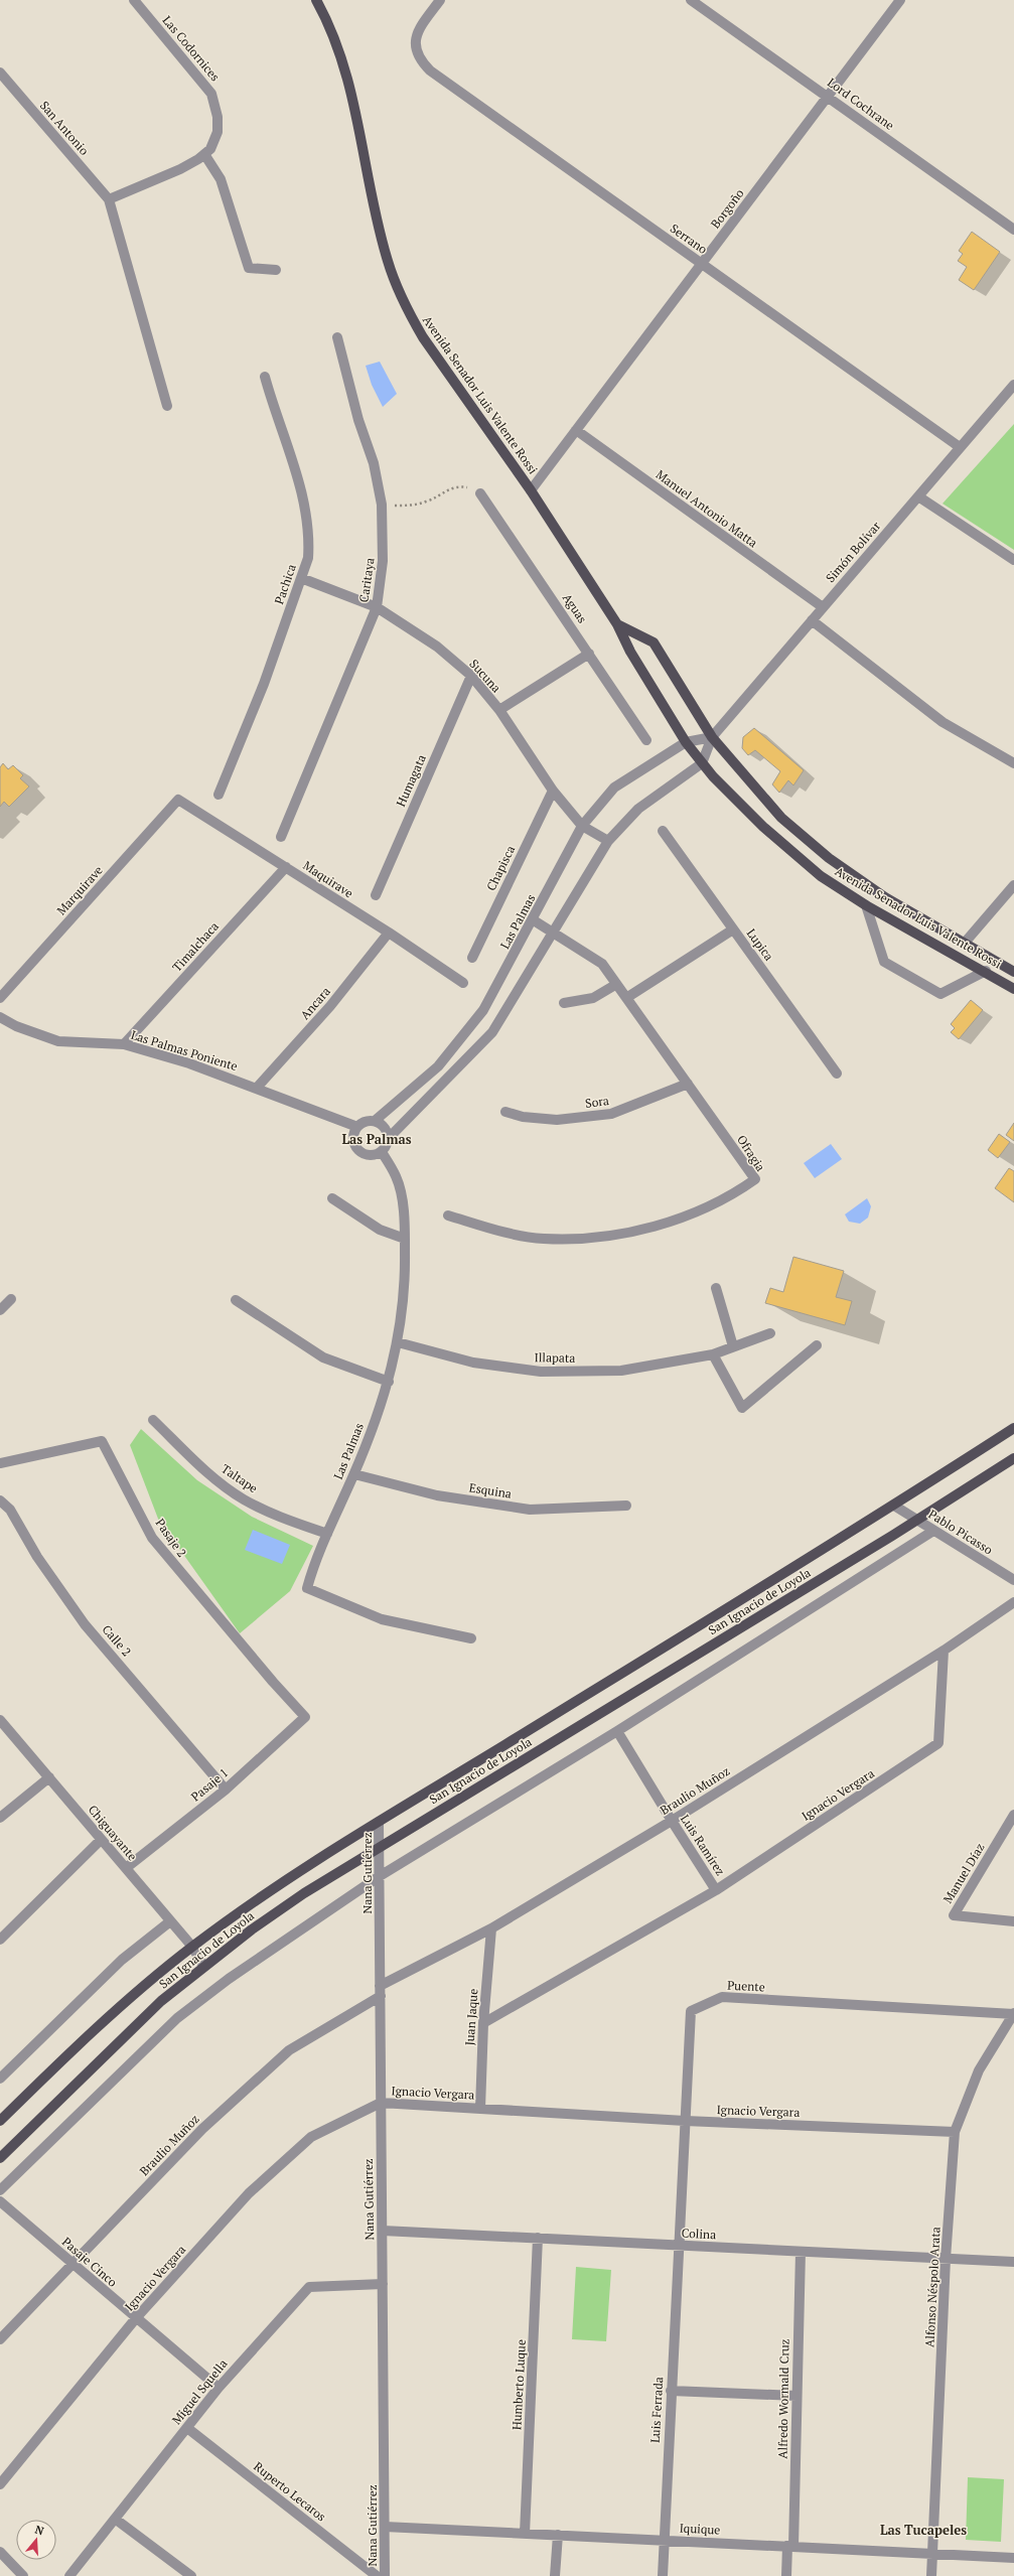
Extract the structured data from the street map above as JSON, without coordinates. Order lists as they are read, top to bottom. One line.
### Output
{"streets":{"main road":["Avenida Senador Luis Valente Rossi","San Ignacio de Loyola"],"street":["Las Codornices","Lord Cochrane","San Antonio","Borgoño","Serrano","Manuel Antonio Matta","Simón Bolívar","Caritaya","Pachica","Aguas","Sucuna","Humagata","Chapisca","Maquirave","Marquirave","Las Palmas","Lupica","Timalchaca","Ancara","Las Palmas Poniente","Sora","Ofragia","Illapata","Taltape","Esquina","Pablo Picasso","Pasaje 2","Calle 2","Pasaje 1","Braulio Muñoz","Ignacio Vergara","Chiguayante","Luis Ramírez","Nana Gutiérrez","Manuel Díaz","Puente","Juan Jaque","Colina","Pasaje Cinco","Alfonso Néspolo Arata","Humberto Luque","Miguel Squella","Alfredo Wormald Cruz","Luis Ferrada","Ruperto Lecaros","Iquique"]},"crossings":[["Las Codornices","San Antonio"],["Lord Cochrane","Borgoño"],["Borgoño","Serrano"],["Borgoño","Avenida Senador Luis Valente Rossi"],["Borgoño","Manuel Antonio Matta"],["Serrano","Simón Bolívar"],["Avenida Senador Luis Valente Rossi","Simón Bolívar"],["Avenida Senador Luis Valente Rossi","Las Palmas"],["Manuel Antonio Matta","Simón Bolívar"],["Caritaya","Sucuna"],["Pachica","Sucuna"],["Sucuna","Humagata"],["Sucuna","Chapisca"],["Sucuna","Las Palmas"],["Maquirave","Marquirave"],["Maquirave","Timalchaca"],["Maquirave","Ancara"],["Las Palmas","Las Palmas Poniente"],["Las Palmas","Ofragia"],["Las Palmas","Illapata"],["Las Palmas","Taltape"],["Las Palmas","Esquina"],["Timalchaca","Las Palmas Poniente"],["Ancara","Las Palmas Poniente"],["Sora","Ofragia"],["Pablo Picasso","San Ignacio de Loyola"],["Pasaje 2","Pasaje 1"],["San Ignacio de Loyola","Chiguayante"],["San Ignacio de Loyola","Nana Gutiérrez"],["Calle 2","Pasaje 1"],["Pasaje 1","Chiguayante"],["Braulio Muñoz","Ignacio Vergara"],["Braulio Muñoz","Luis Ramírez"],["Braulio Muñoz","Nana Gutiérrez"],["Braulio Muñoz","Juan Jaque"],["Braulio Muñoz","Pasaje Cinco"],["Ignacio Vergara","Luis Ramírez"],["Ignacio Vergara","Nana Gutiérrez"],["Ignacio Vergara","Puente"],["Ignacio Vergara","Juan Jaque"],["Ignacio Vergara","Pasaje Cinco"],["Ignacio Vergara","Alfonso Néspolo Arata"],["Nana Gutiérrez","Colina"],["Nana Gutiérrez","Miguel Squella"],["Nana Gutiérrez","Iquique"],["Puente","Colina"],["Puente","Alfonso Néspolo Arata"],["Puente","Luis Ferrada"],["Colina","Alfonso Néspolo Arata"],["Colina","Humberto Luque"],["Colina","Alfredo Wormald Cruz"],["Colina","Luis Ferrada"],["Pasaje Cinco","Miguel Squella"],["Alfonso Néspolo Arata","Iquique"],["Humberto Luque","Iquique"],["Miguel Squella","Ruperto Lecaros"],["Alfredo Wormald Cruz","Iquique"],["Luis Ferrada","Iquique"]],"districts":["Las Palmas","Las Tucapeles"],"north":"top"}
